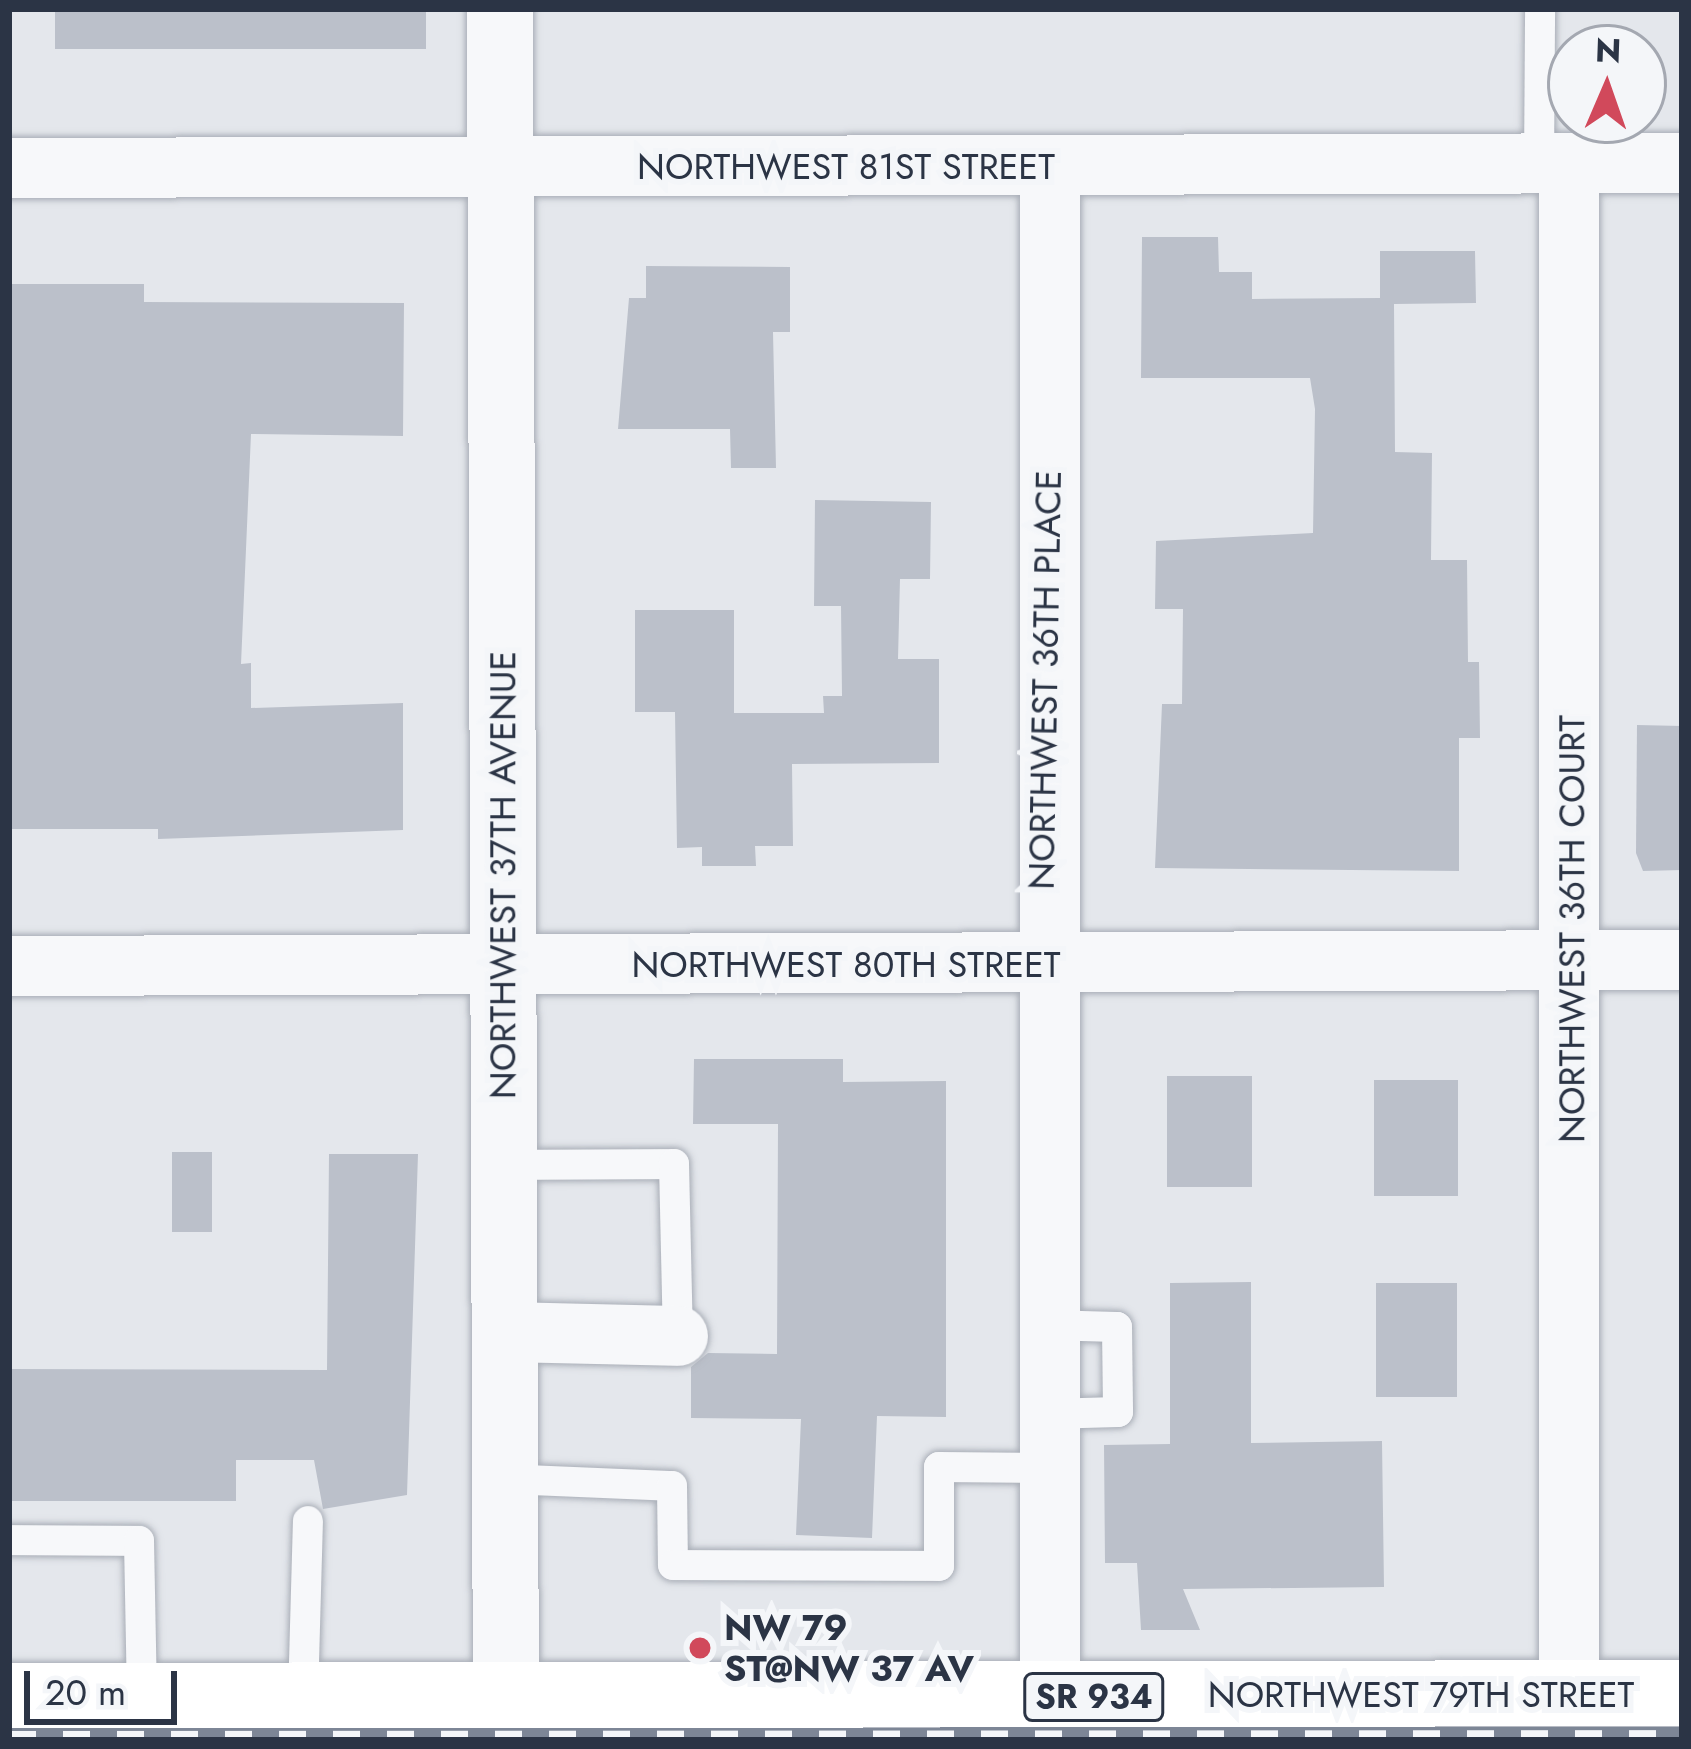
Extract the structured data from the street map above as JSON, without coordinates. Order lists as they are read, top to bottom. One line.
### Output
{"streets":{"main road":["NORTHWEST 79TH STREET","SR 934"],"street":["NORTHWEST 81ST STREET","NORTHWEST 36TH PLACE","NORTHWEST 37TH AVENUE","NORTHWEST 36TH COURT","NORTHWEST 80TH STREET"]},"crossings":[["NORTHWEST 81ST STREET","NORTHWEST 36TH PLACE"],["NORTHWEST 81ST STREET","NORTHWEST 37TH AVENUE"],["NORTHWEST 81ST STREET","NORTHWEST 36TH COURT"],["NORTHWEST 36TH PLACE","NORTHWEST 80TH STREET"],["NORTHWEST 36TH PLACE","NORTHWEST 79TH STREET"],["NORTHWEST 37TH AVENUE","NORTHWEST 80TH STREET"],["NORTHWEST 37TH AVENUE","NORTHWEST 79TH STREET"],["NORTHWEST 36TH COURT","NORTHWEST 80TH STREET"],["NORTHWEST 36TH COURT","NORTHWEST 79TH STREET"]],"places":["NW 79 ST@NW 37 AV"],"scale_bar":"20 m","north":"top"}
